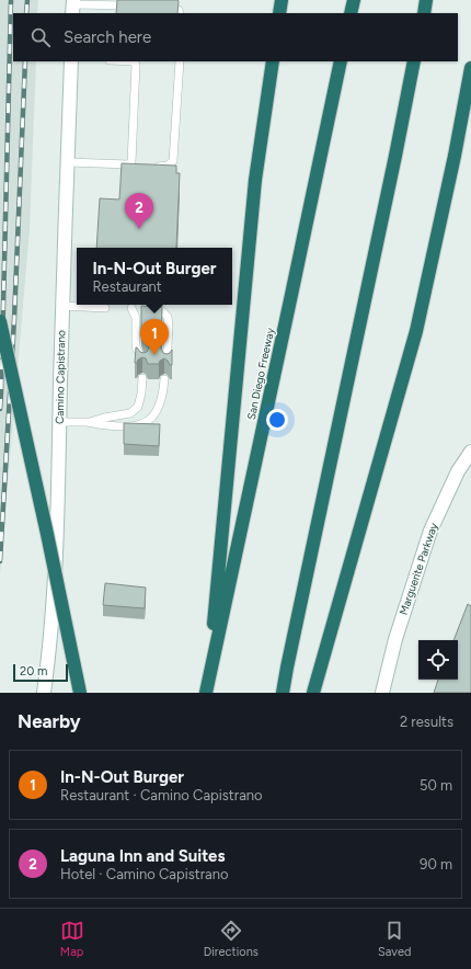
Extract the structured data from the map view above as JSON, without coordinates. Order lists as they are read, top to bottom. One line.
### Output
{"streets":{"highway":["San Diego Freeway"],"street":["Camino Capistrano","Marguerite Parkway"]},"scale_bar":"20 m","page":{"search":"Search here","pins":["2","1"],"popup":["In-N-Out Burger","Restaurant"],"scale":"20 m","heading":["Nearby","2 results"],"list":[{"mark":"1","name":"In-N-Out Burger","note":"Restaurant · Camino Capistrano","value":"50 m"},{"mark":"2","name":"Laguna Inn and Suites","note":"Hotel · Camino Capistrano","value":"90 m"}],"nav":["Map","Directions","Saved"]}}
